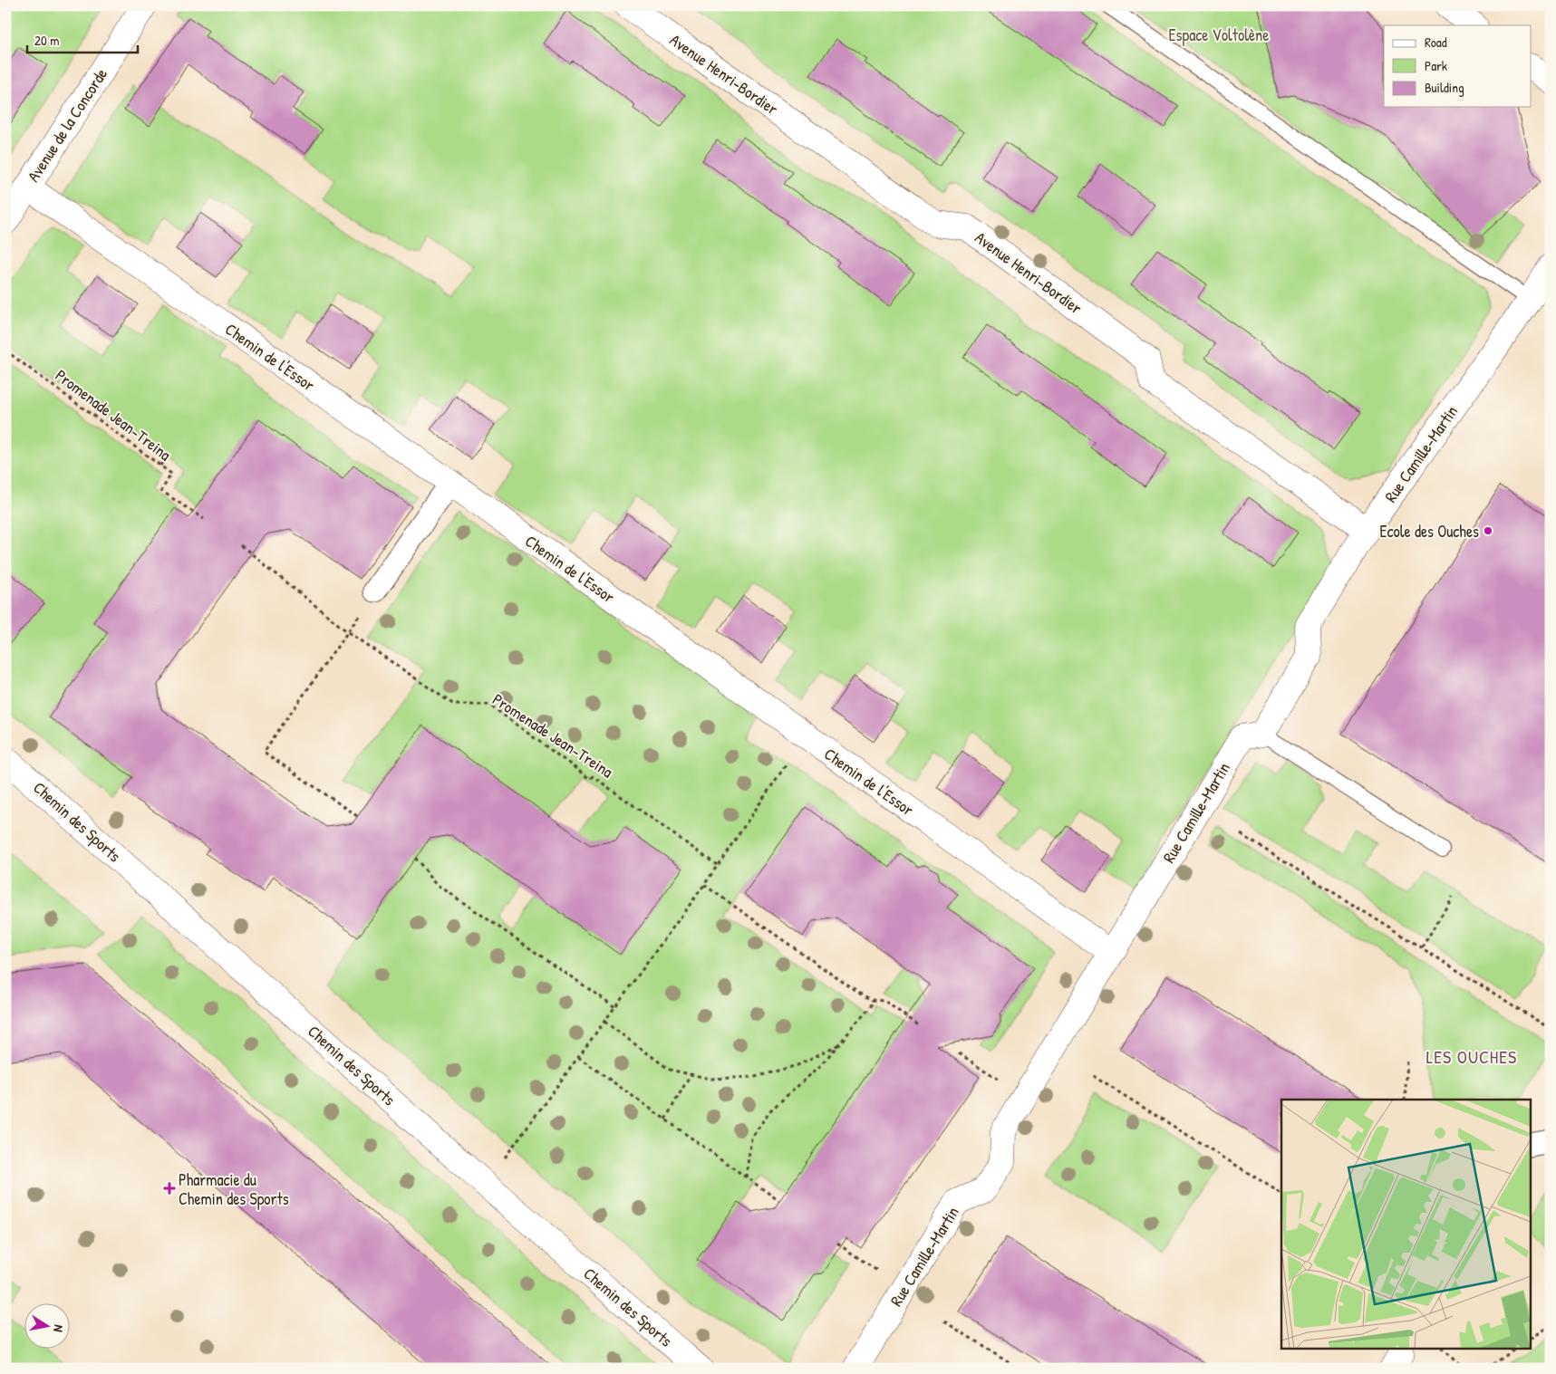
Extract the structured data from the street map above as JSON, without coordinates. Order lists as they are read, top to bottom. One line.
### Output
{"streets":{"street":["Avenue Henri-Bordier","Avenue de la Concorde","Chemin de l'Essor","Rue Camille-Martin","Chemin des Sports"],"path":["Promenade Jean-Treina"]},"crossings":[["Avenue Henri-Bordier","Rue Camille-Martin"],["Avenue de la Concorde","Chemin de l'Essor"],["Chemin de l'Essor","Rue Camille-Martin"]],"districts":["LES OUCHES"],"parks":["Espace Voltolène"],"places":{"other":["Ecole des Ouches"],"health":["Pharmacie du Chemin des Sports"]},"legend":["Road","Park","Building"],"scale_bar":"20 m","north":"right"}
